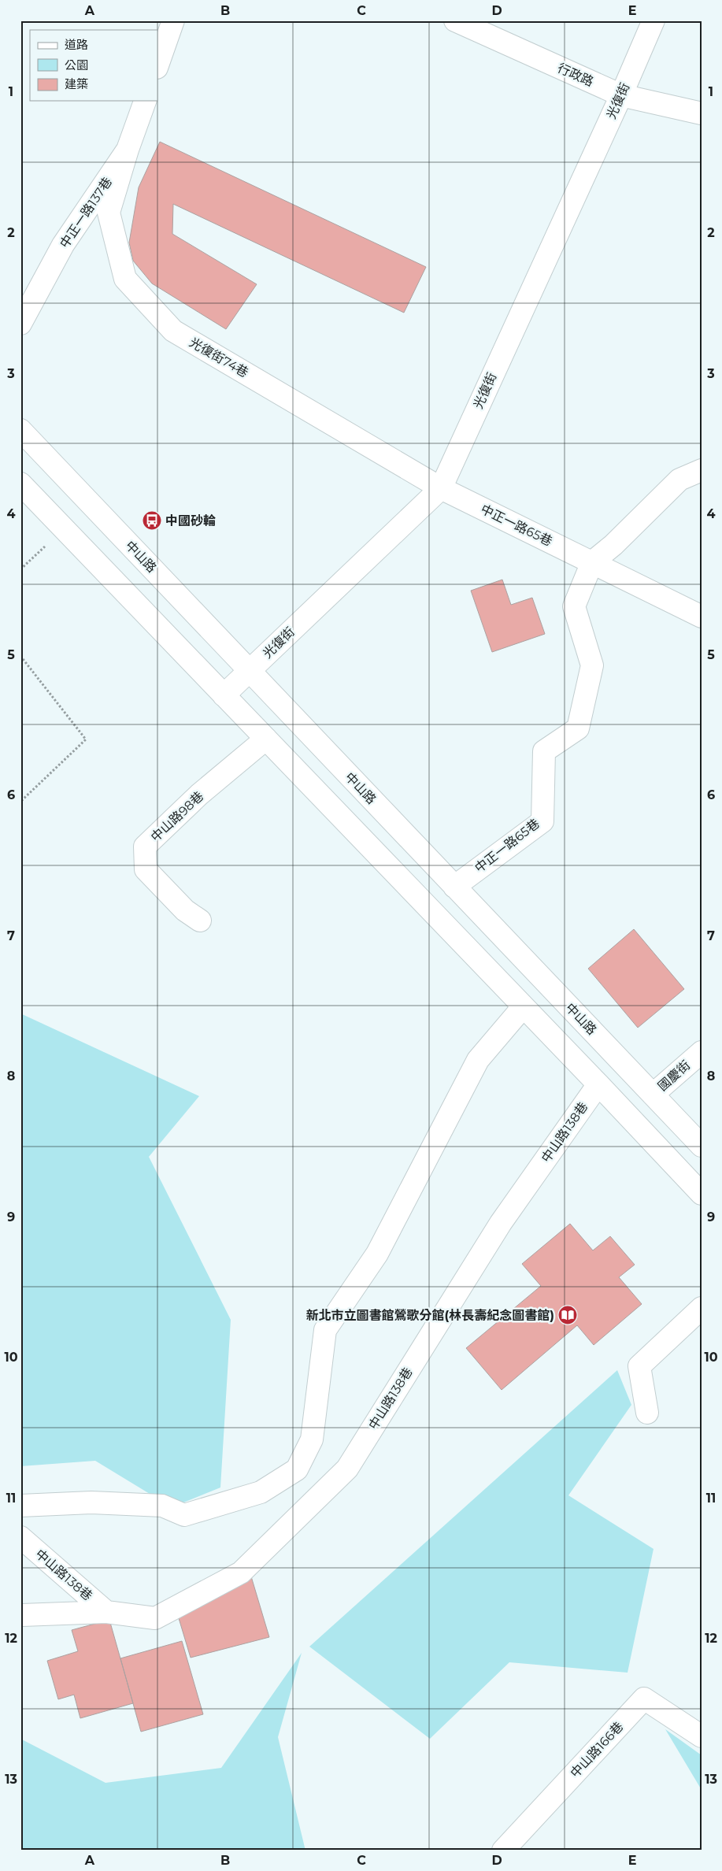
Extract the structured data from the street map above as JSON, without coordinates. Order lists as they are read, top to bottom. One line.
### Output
{"streets":{"street":["行政路","光復街","中正一路137巷","光復街74巷","中正一路65巷","中山路","中山路98巷","國慶街","中山路138巷","中山路166巷"]},"crossings":[["行政路","光復街"],["光復街","光復街74巷"],["光復街","中正一路65巷"],["光復街","中山路"],["中正一路137巷","光復街74巷"],["光復街74巷","中正一路65巷"],["中正一路65巷","中山路"],["中山路","國慶街"],["國慶街","中山路138巷"]],"places":{"bus stop":["中國砂輪"],"library":["新北市立圖書館鶯歌分館(林長壽紀念圖書館)"]},"legend":["道路","公園","建築"],"grid":{"columns":["A","B","C","D","E"],"rows":["1","2","3","4","5","6","7","8","9","10","11","12","13"]}}
